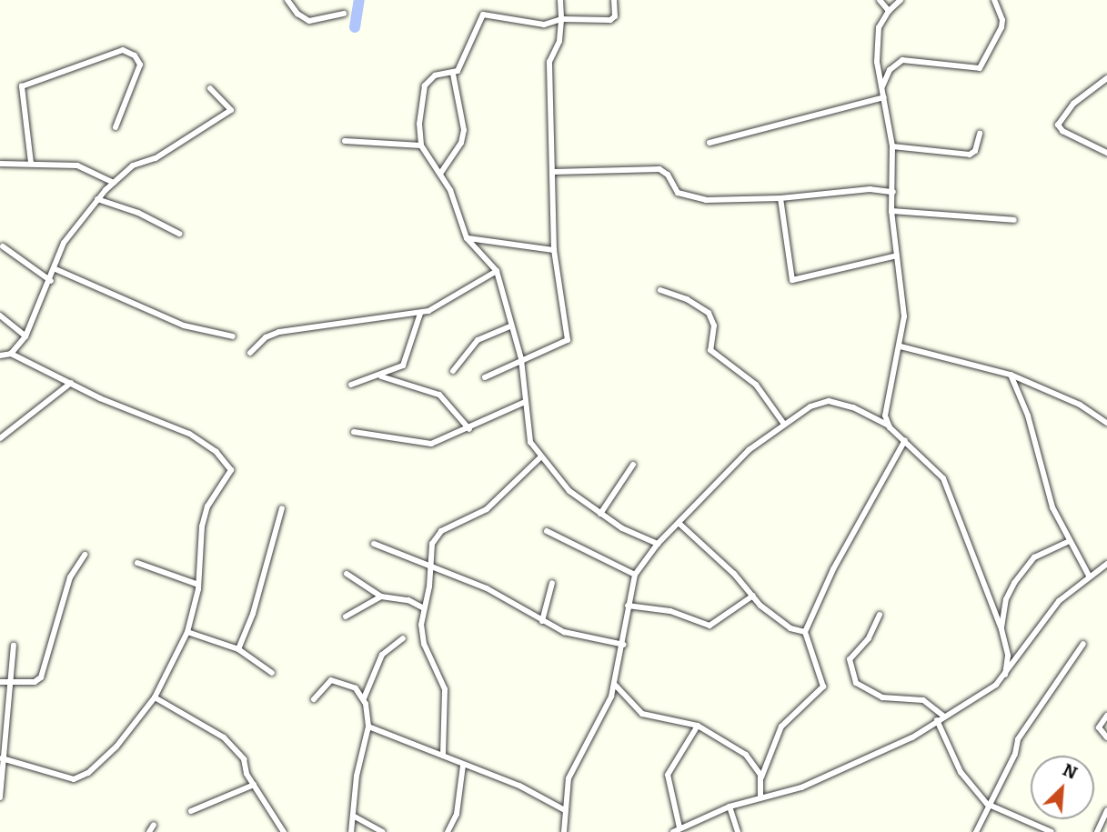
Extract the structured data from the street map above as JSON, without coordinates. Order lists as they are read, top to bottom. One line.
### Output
{"north":"top right"}
